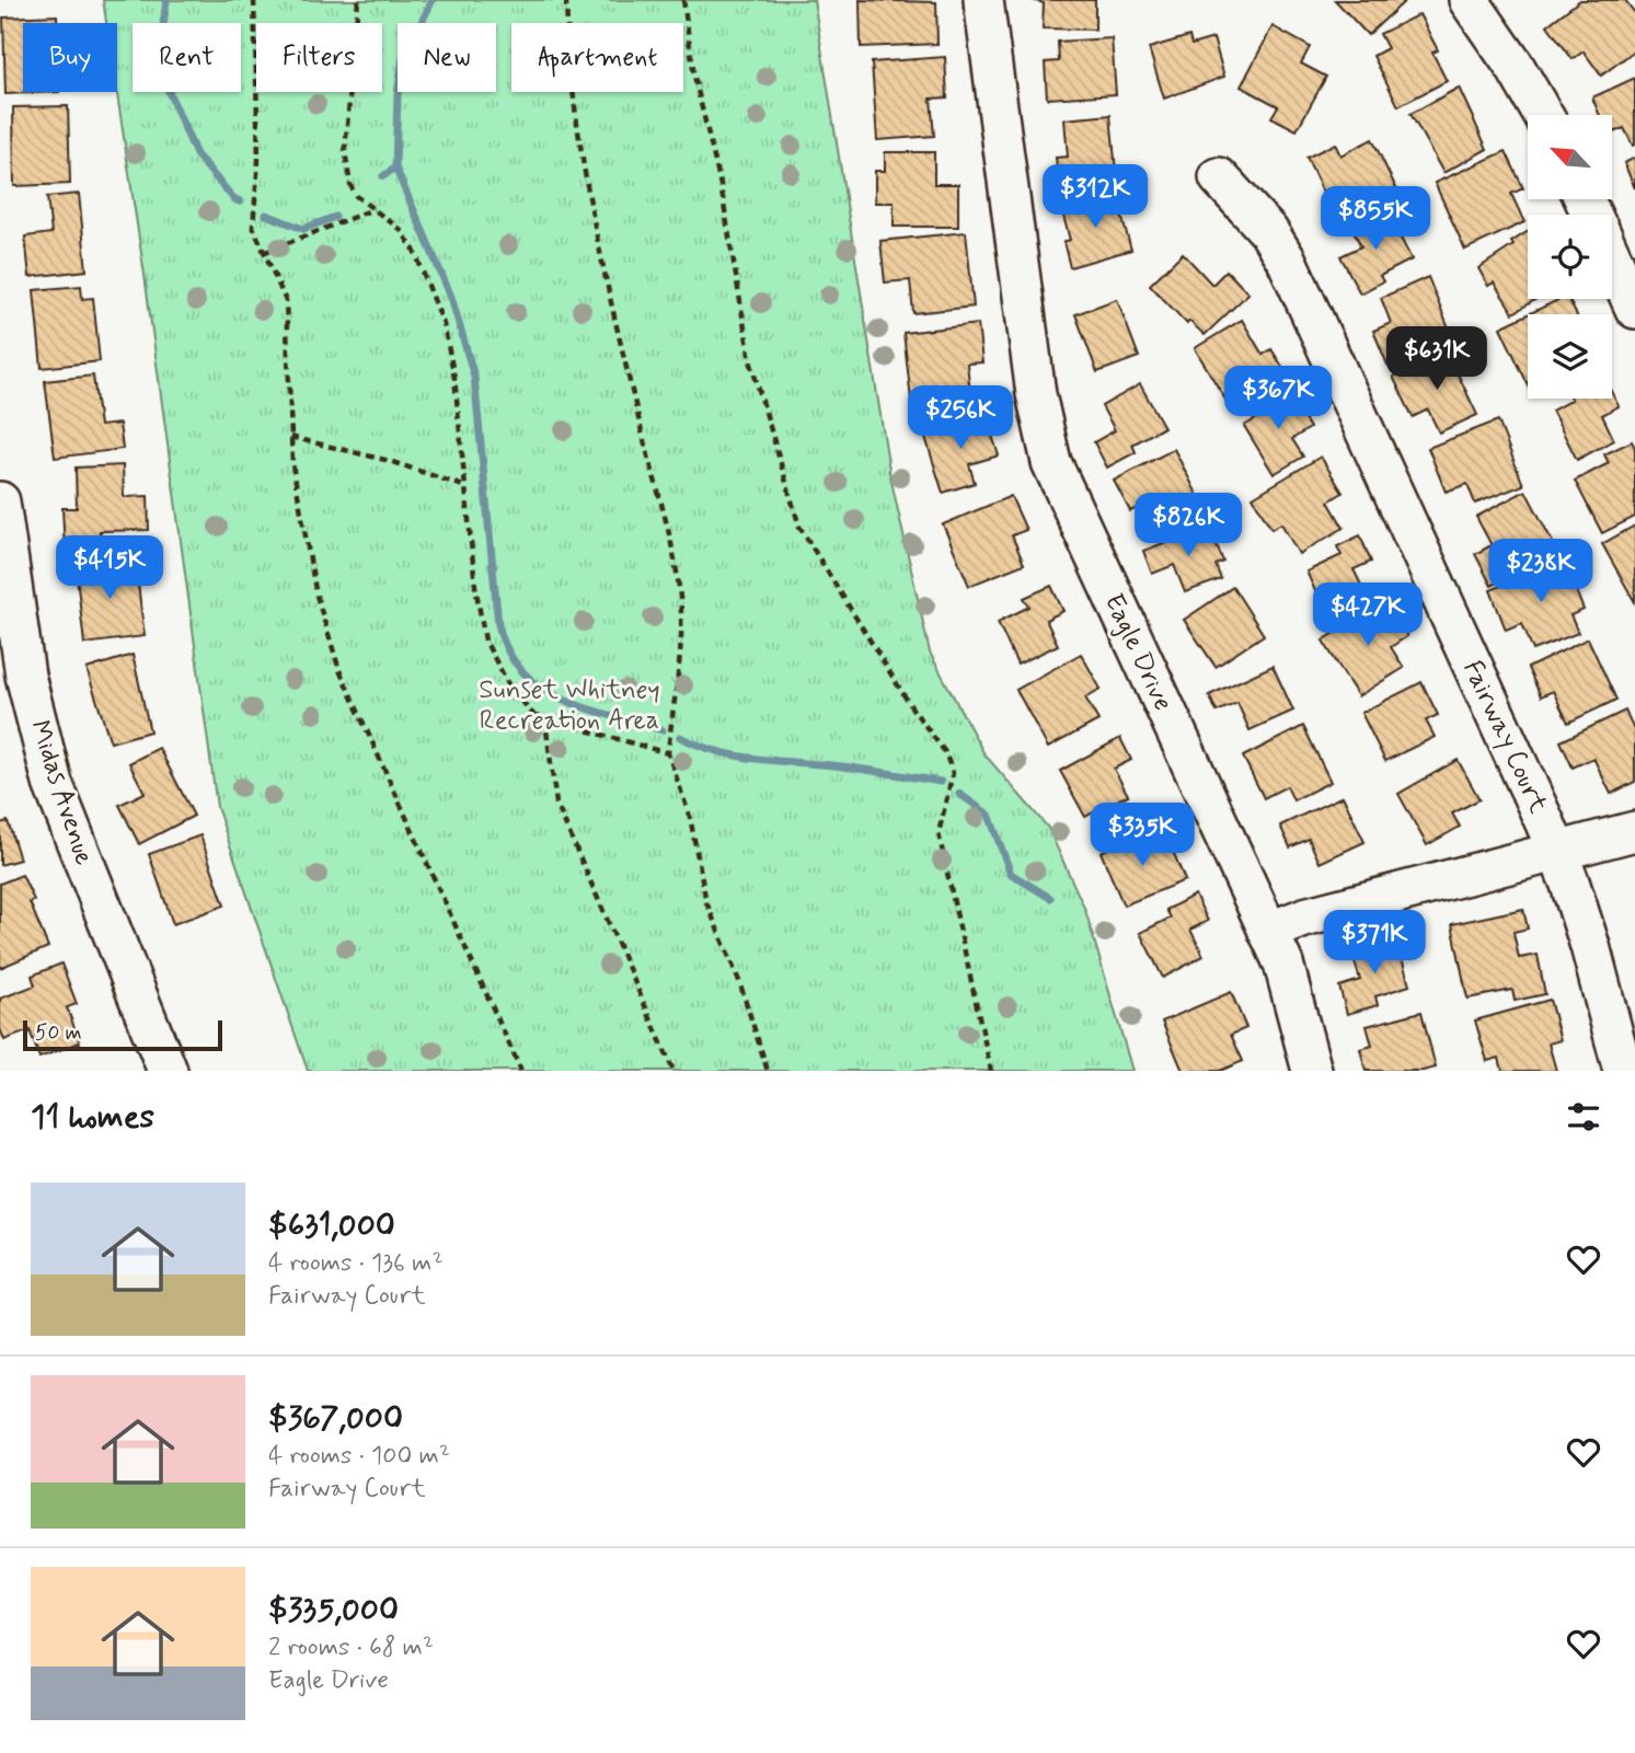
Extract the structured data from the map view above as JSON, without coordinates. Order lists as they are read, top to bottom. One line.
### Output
{"streets":{"street":["Eagle Drive","Fairway Court","Midas Avenue"]},"parks":["Sunset Whitney Recreation Area"],"scale_bar":"50 m","north":"top left","page":{"chip":["Buy","Rent","Filters","New","Apartment"],"price":["$312K","$855K","$631K","$367K","$256K","$826K","$415K","$238K","$427K","$335K","$371K"],"scale":"50 m","heading":"11 homes","list":[{"name":"$631,000","note":"4 rooms · 136 m² · Fairway Court"},{"name":"$367,000","note":"4 rooms · 100 m² · Fairway Court"},{"name":"$335,000","note":"2 rooms · 68 m² · Eagle Drive"}]}}
